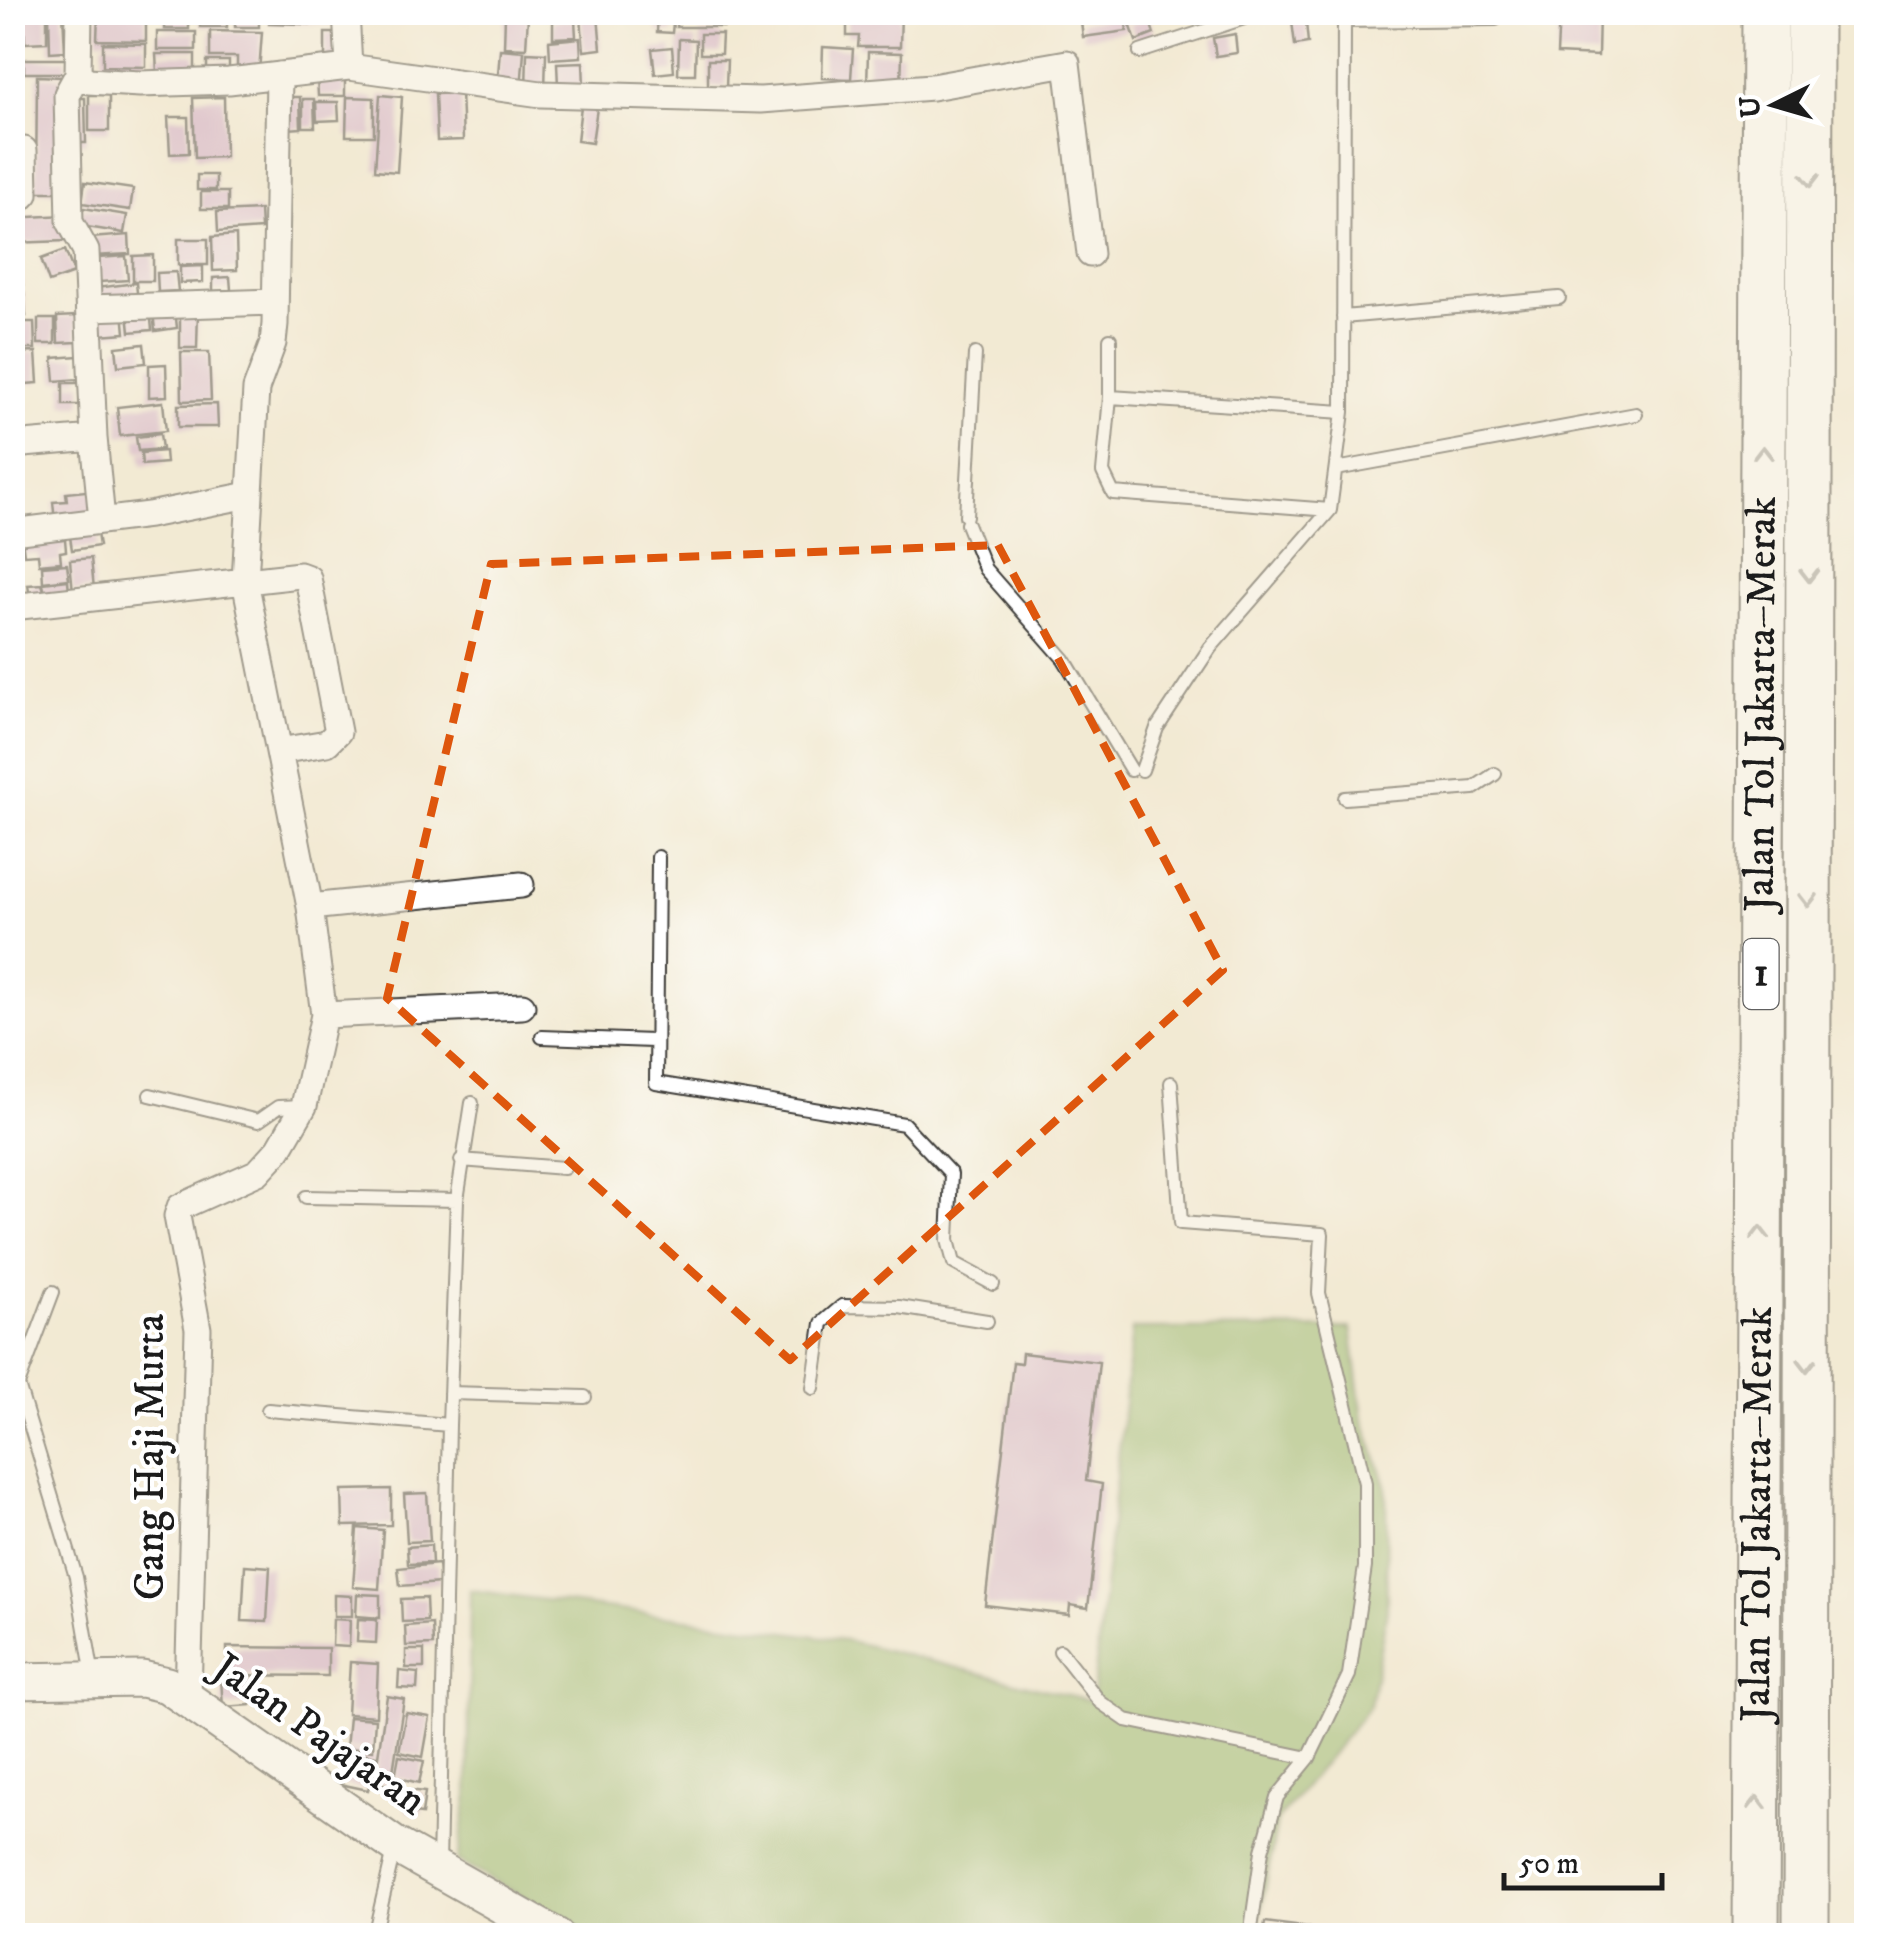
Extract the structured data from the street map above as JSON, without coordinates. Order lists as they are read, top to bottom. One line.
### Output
{"streets":{"highway":["Jalan Tol Jakarta–Merak","1"],"main road":["Jalan Pajajaran"],"street":["Gang Haji Murta"]},"crossings":[["Gang Haji Murta","Jalan Pajajaran"]],"scale_bar":"50 m","north":"left"}
